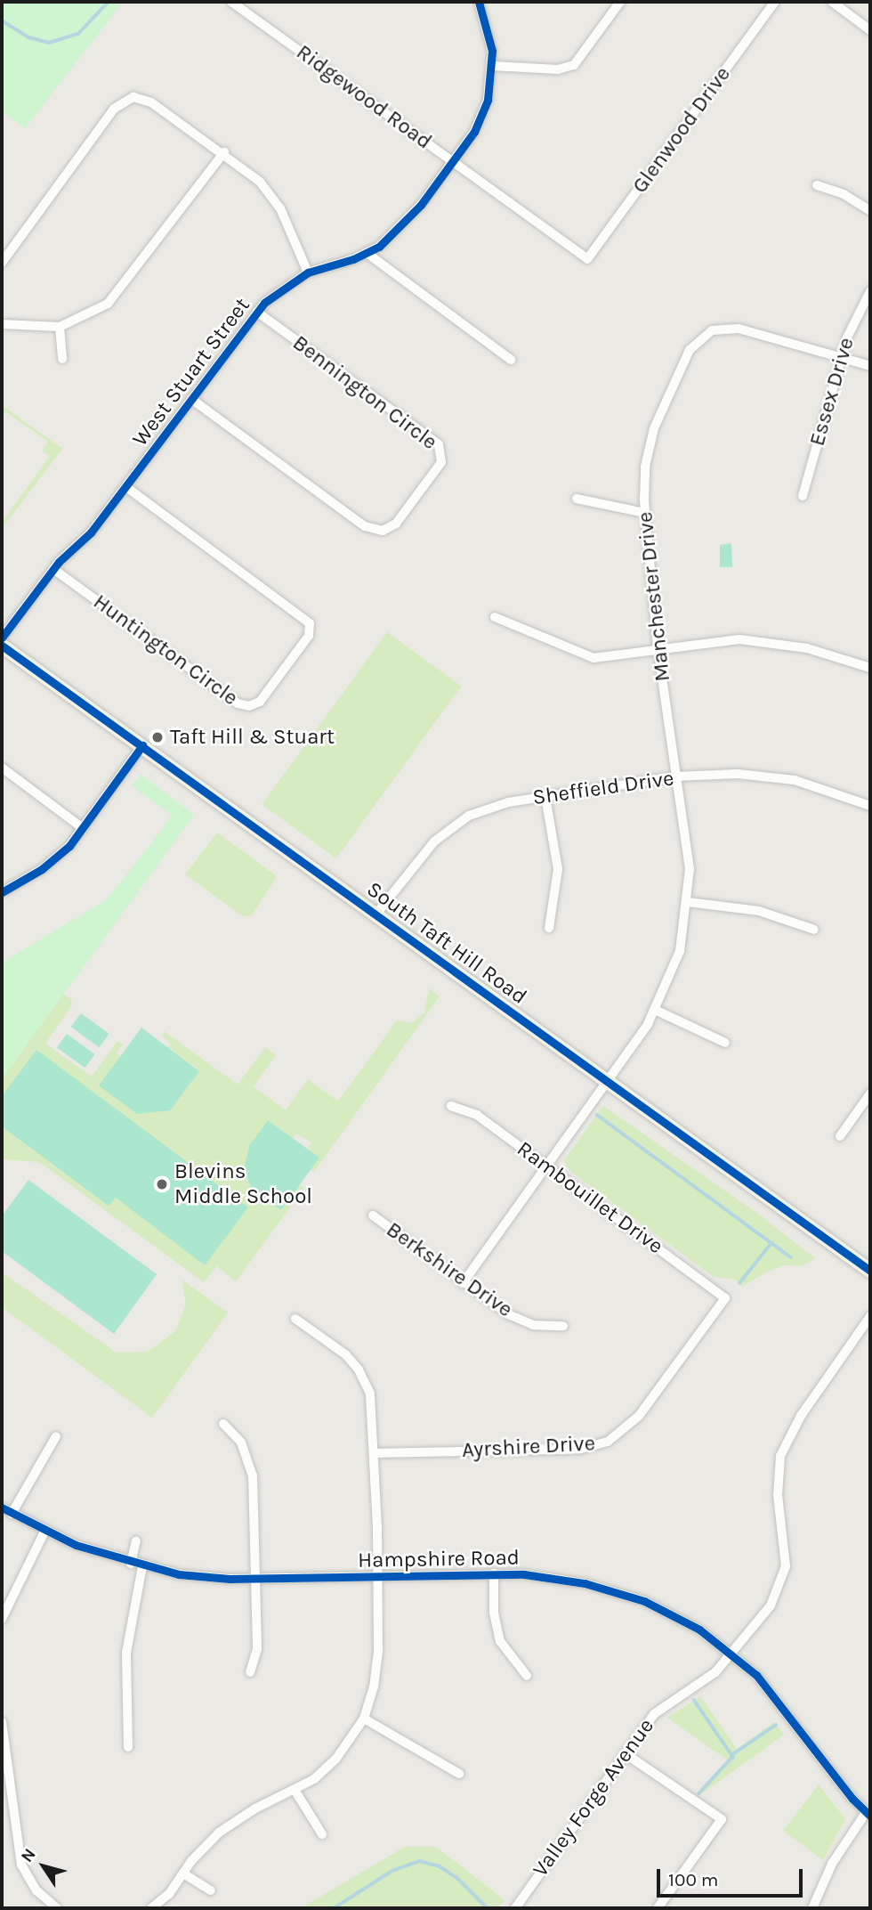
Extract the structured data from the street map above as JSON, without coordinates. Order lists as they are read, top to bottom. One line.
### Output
{"streets":{"main road":["South Taft Hill Road"],"street":["Ridgewood Road","Glenwood Drive","West Stuart Street","Essex Drive","Bennington Circle","Manchester Drive","Huntington Circle","Sheffield Drive","Rambouillet Drive","Berkshire Drive","Ayrshire Drive","Hampshire Road","Valley Forge Avenue"]},"crossings":[["Ridgewood Road","Glenwood Drive"],["Ridgewood Road","West Stuart Street"],["West Stuart Street","Bennington Circle"],["West Stuart Street","Huntington Circle"],["Essex Drive","Manchester Drive"],["Manchester Drive","Sheffield Drive"],["Manchester Drive","South Taft Hill Road"],["Manchester Drive","Rambouillet Drive"],["Manchester Drive","Berkshire Drive"],["Sheffield Drive","South Taft Hill Road"],["Rambouillet Drive","Ayrshire Drive"],["Hampshire Road","Valley Forge Avenue"]],"places":["Taft Hill & Stuart","Blevins Middle School"],"scale_bar":"100 m","north":"top left"}
